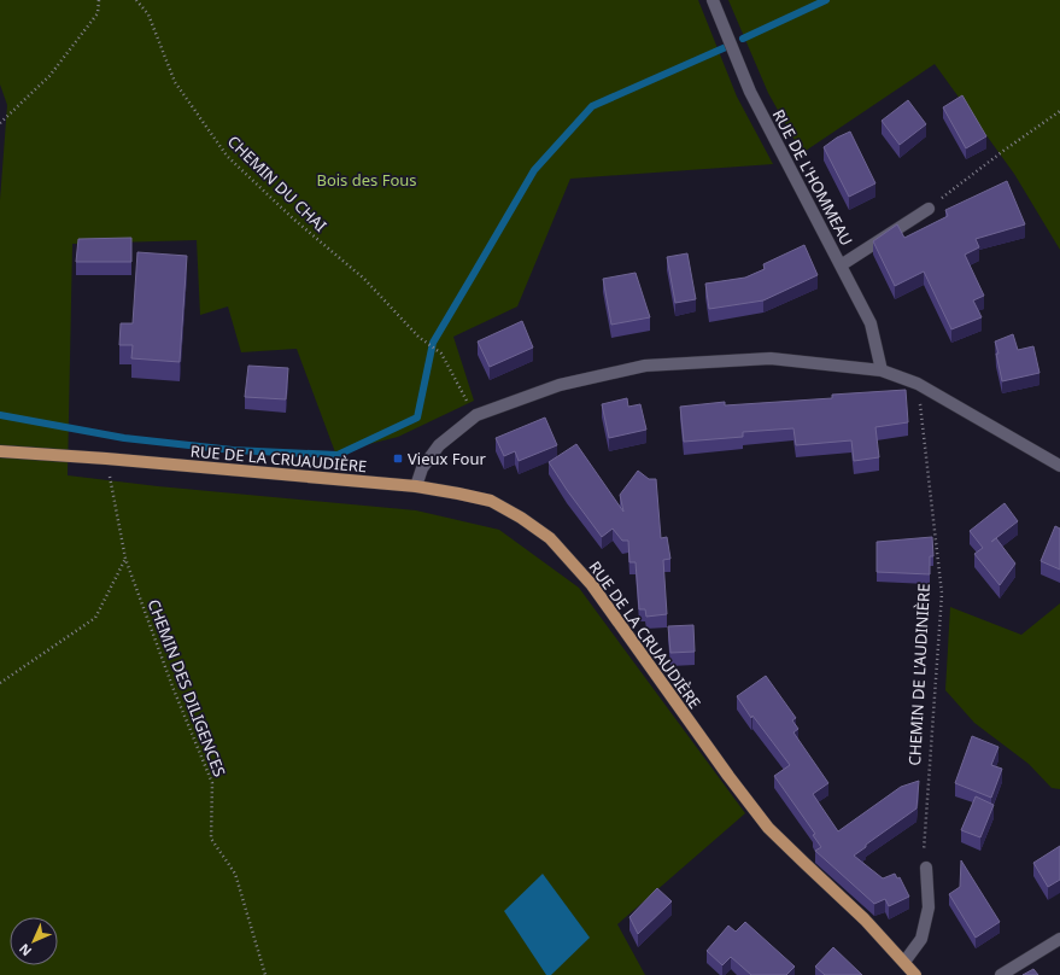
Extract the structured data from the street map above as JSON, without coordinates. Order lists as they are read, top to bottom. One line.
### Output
{"streets":{"main road":["RUE DE LA CRUAUDIÈRE"],"street":["RUE DE L'HOMMEAU"],"path":["CHEMIN DU CHAI","CHEMIN DE L'AUDINIÈRE","CHEMIN DES DILIGENCES"]},"crossings":[["RUE DE LA CRUAUDIÈRE","CHEMIN DES DILIGENCES"]],"parks":["Bois des Fous"],"places":{"transit":["Vieux Four"]},"north":"bottom left"}
